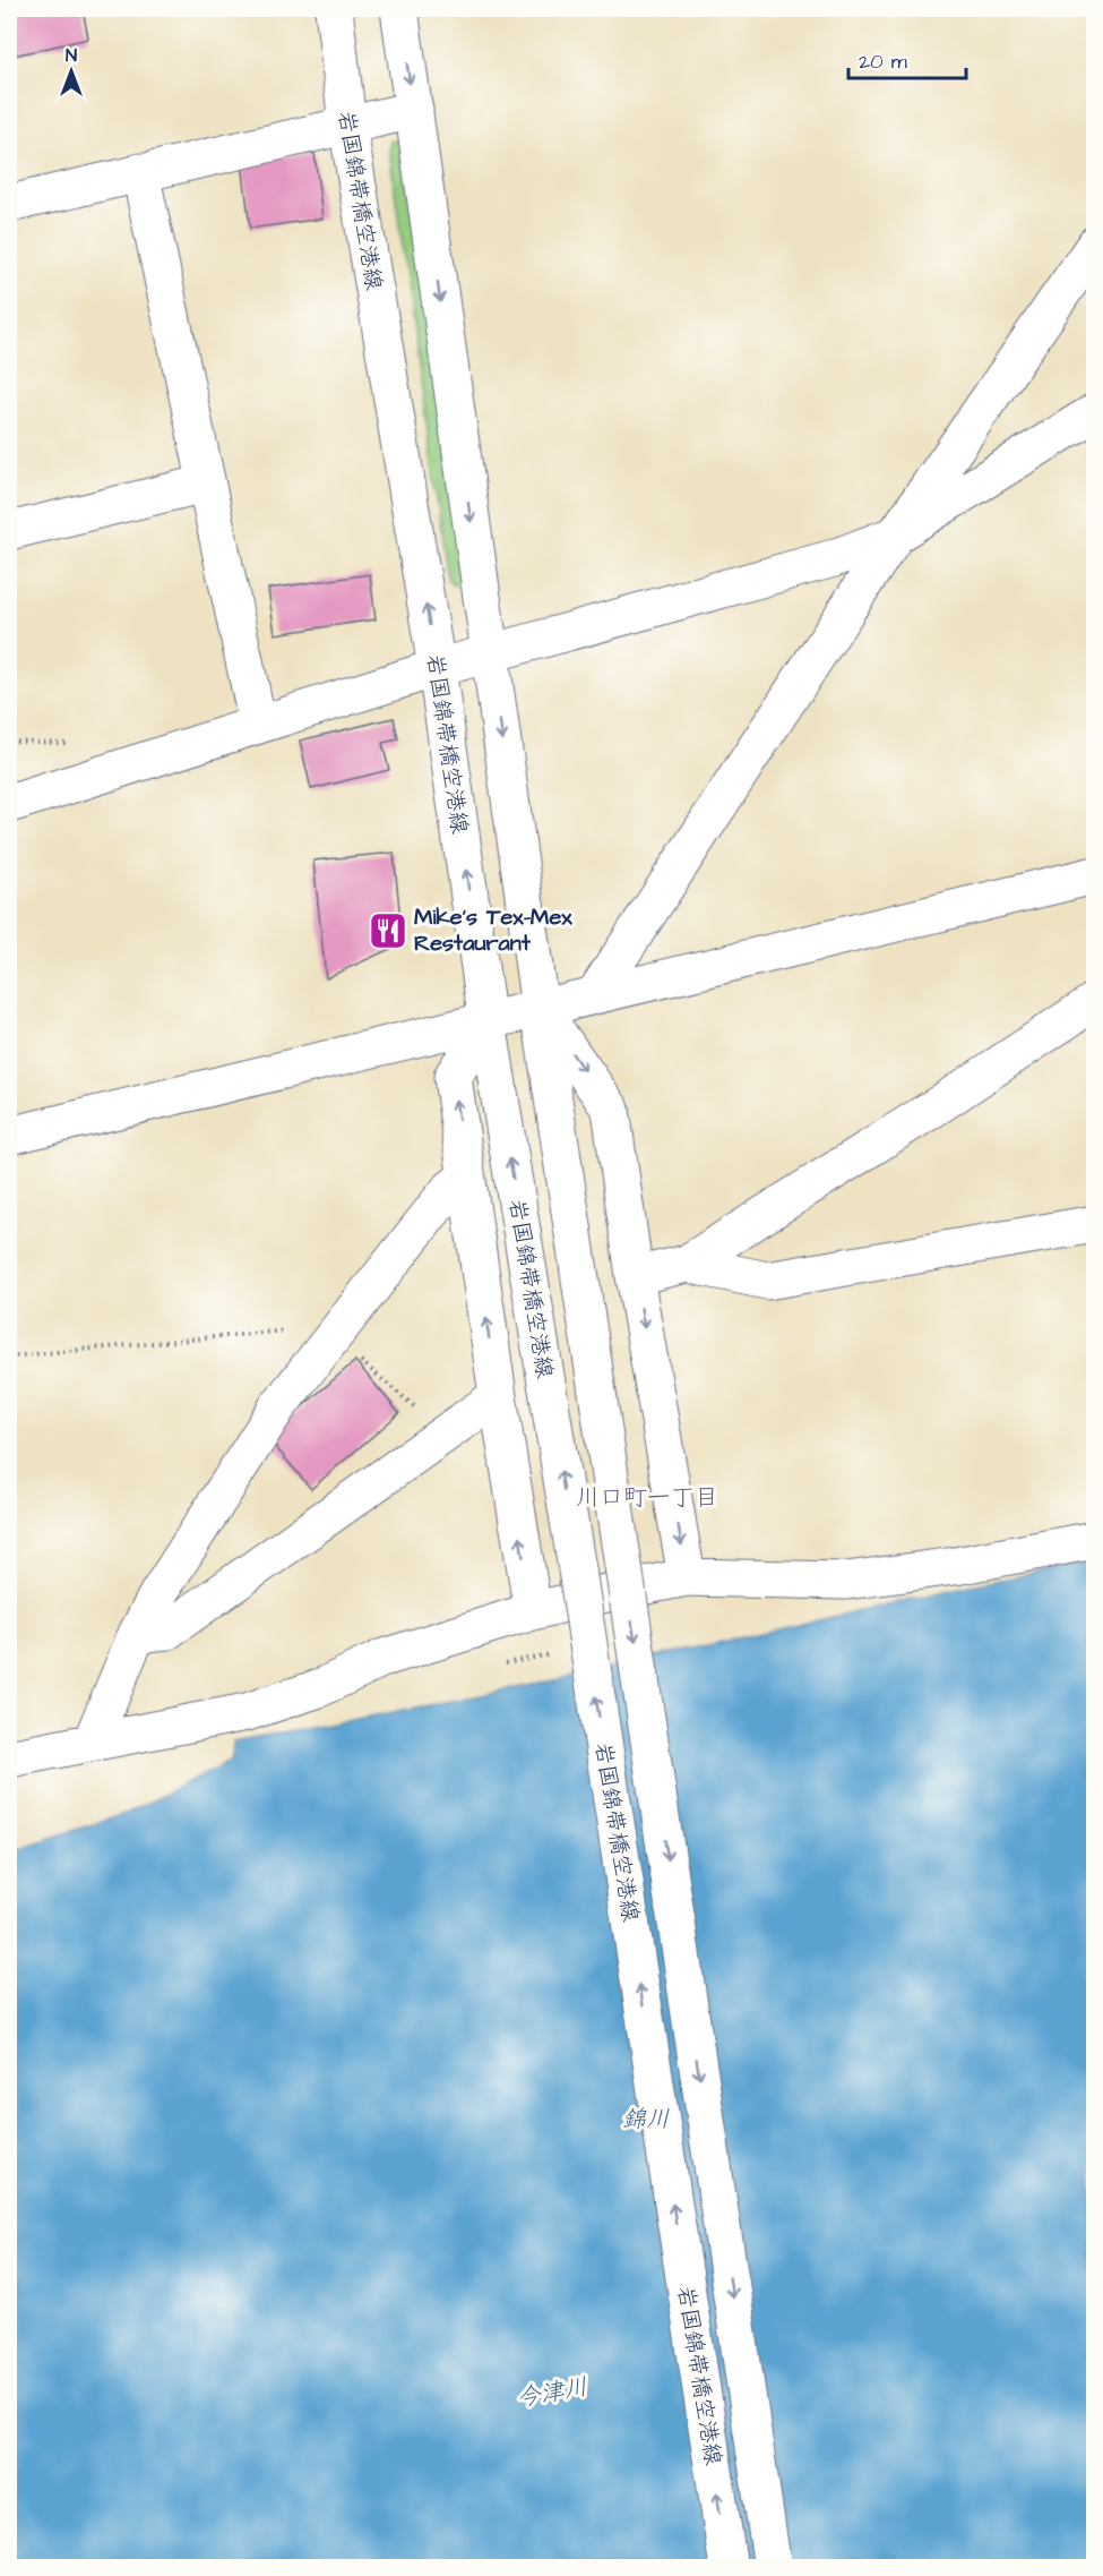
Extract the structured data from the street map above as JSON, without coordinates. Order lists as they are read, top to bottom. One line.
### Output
{"streets":{"street":["岩国錦帯橋空港線"]},"districts":["川口町一丁目"],"water":["錦川","今津川"],"places":{"restaurant":["Mike's Tex-Mex Restaurant"]},"scale_bar":"20 m","north":"top"}
